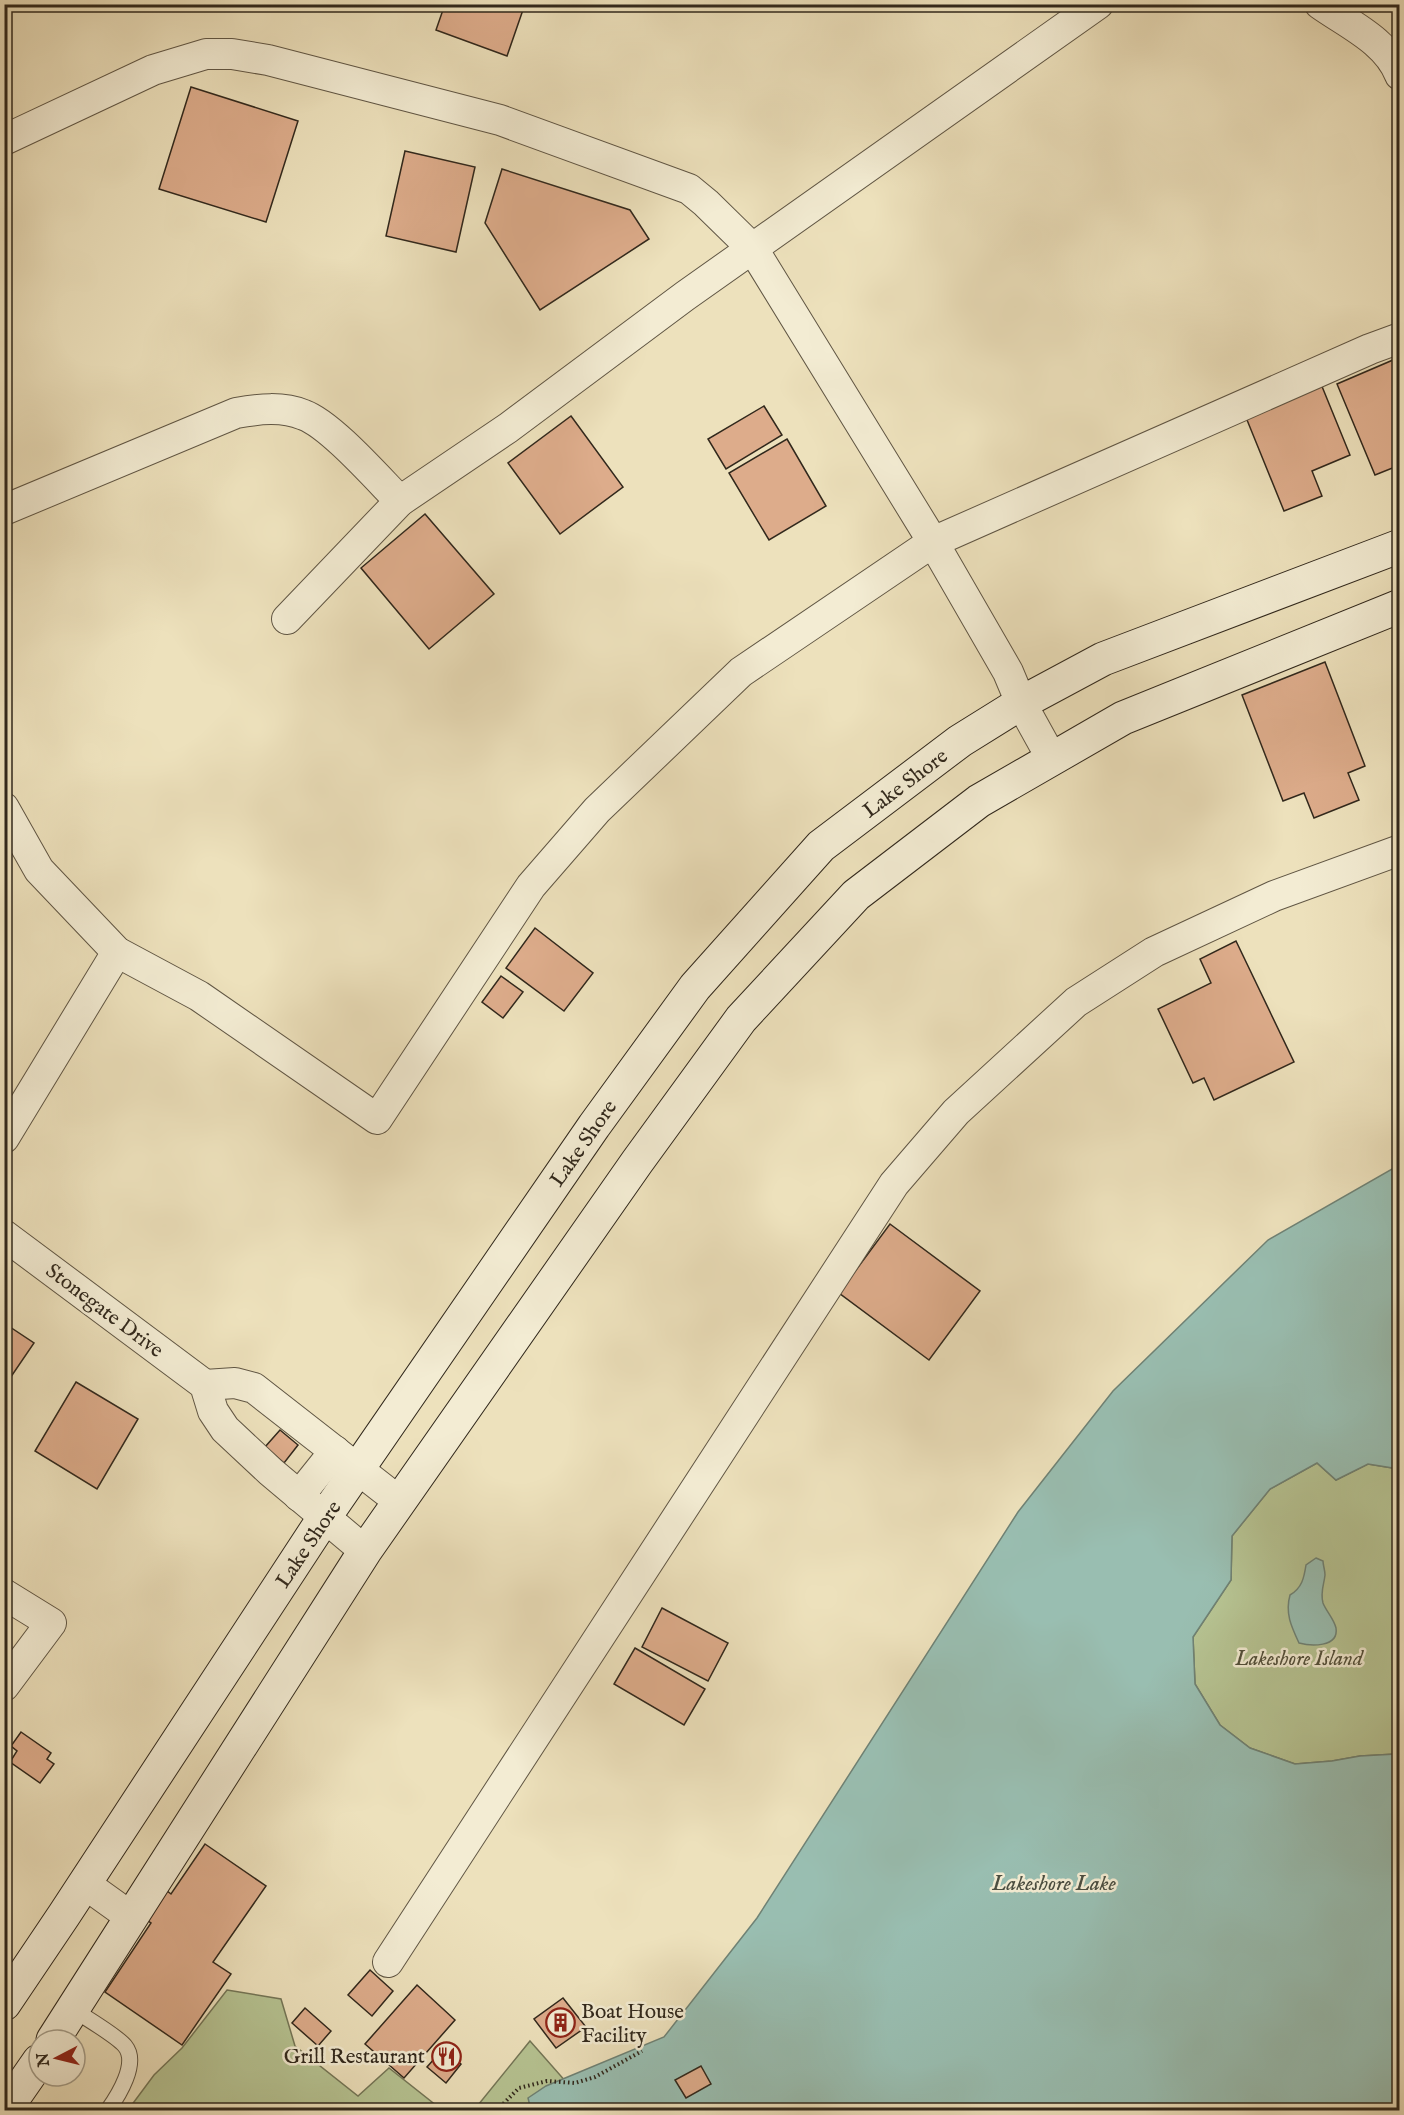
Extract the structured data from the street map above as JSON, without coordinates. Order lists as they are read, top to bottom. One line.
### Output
{"streets":{"street":["Lake Shore","Stonegate Drive"]},"water":["Lakeshore Lake"],"parks":["Lakeshore Island"],"places":{"building":["Boat House Facility"],"restaurant":["Grill Restaurant"]},"north":"left"}
